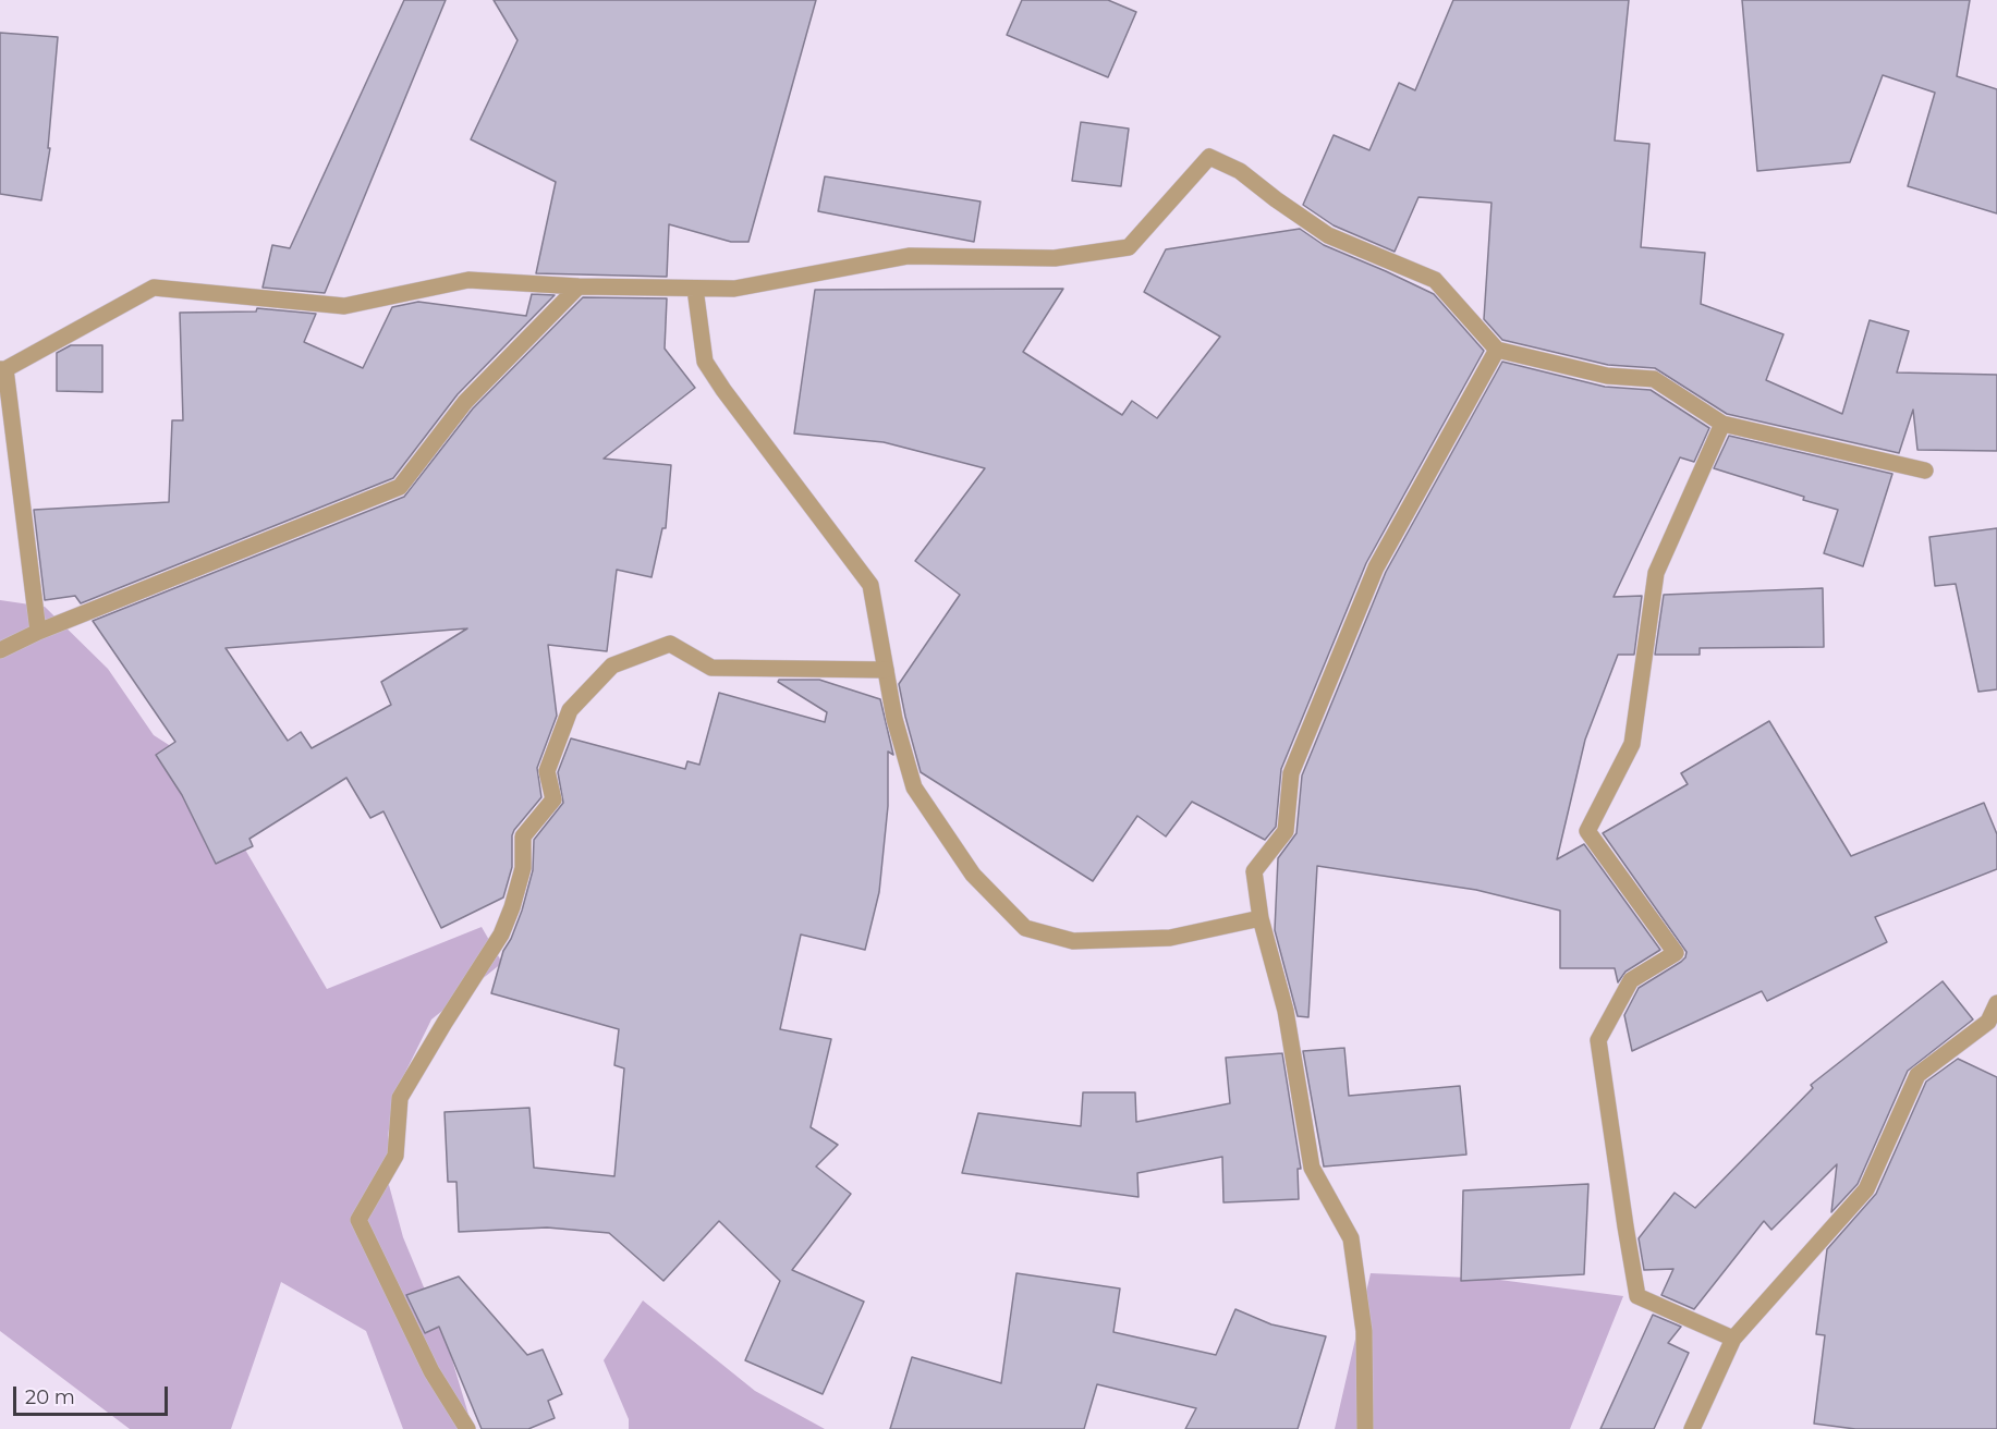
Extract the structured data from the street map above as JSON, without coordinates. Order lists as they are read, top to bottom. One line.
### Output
{"scale_bar":"20 m"}
